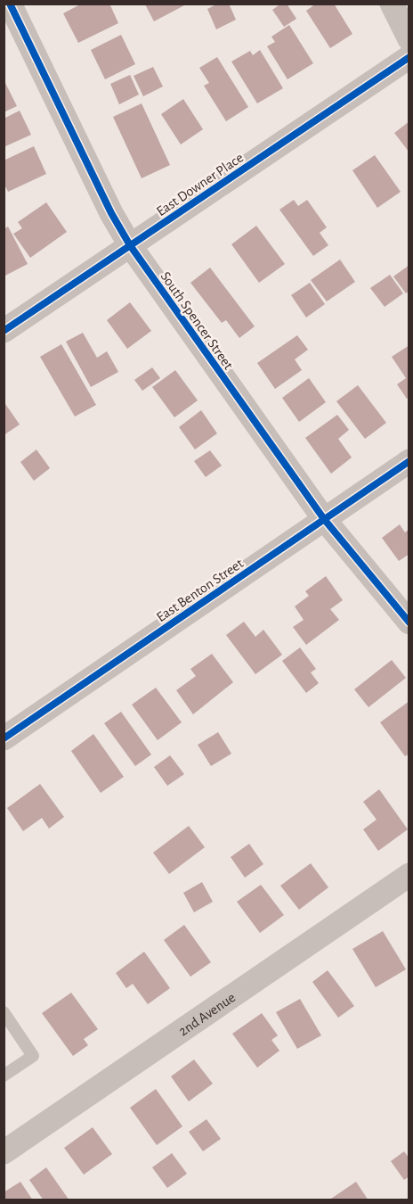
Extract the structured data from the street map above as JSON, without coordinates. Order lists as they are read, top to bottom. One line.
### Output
{"streets":{"street":["East Downer Place","South Spencer Street","East Benton Street","2nd Avenue"]},"crossings":[["East Downer Place","South Spencer Street"],["South Spencer Street","East Benton Street"]]}
